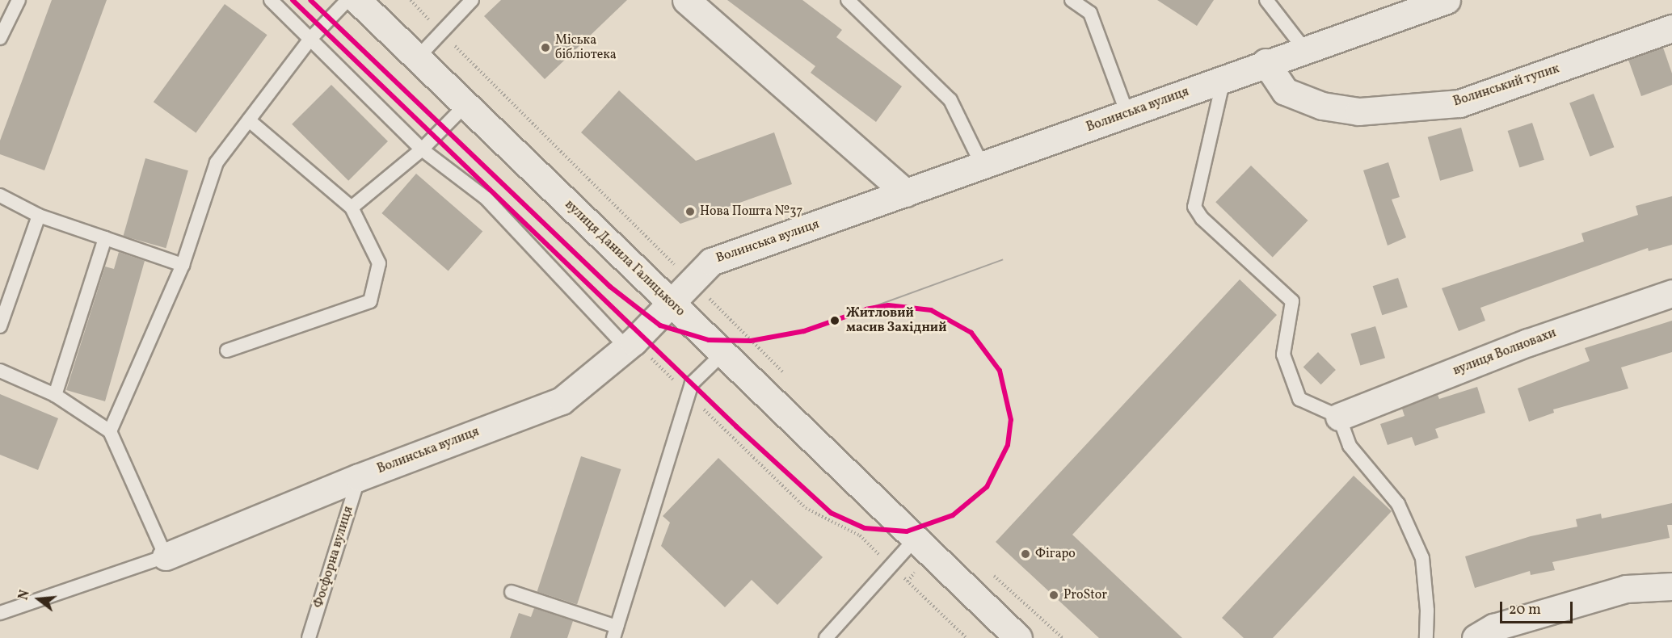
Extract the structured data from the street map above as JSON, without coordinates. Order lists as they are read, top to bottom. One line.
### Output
{"streets":{"street":["Волинський тупик","Волинська вулиця","вулиця Данила Галицького","вулиця Волновахи"],"lane":["Фосфорна вулиця"]},"crossings":[["Волинський тупик","Волинська вулиця"],["Волинська вулиця","вулиця Данила Галицького"],["Волинська вулиця","Фосфорна вулиця"]],"places":["Міська бібліотека","Нова Пошта №37","Житловий масив Західний","Фігаро","ProStor"],"scale_bar":"20 m","north":"left"}
